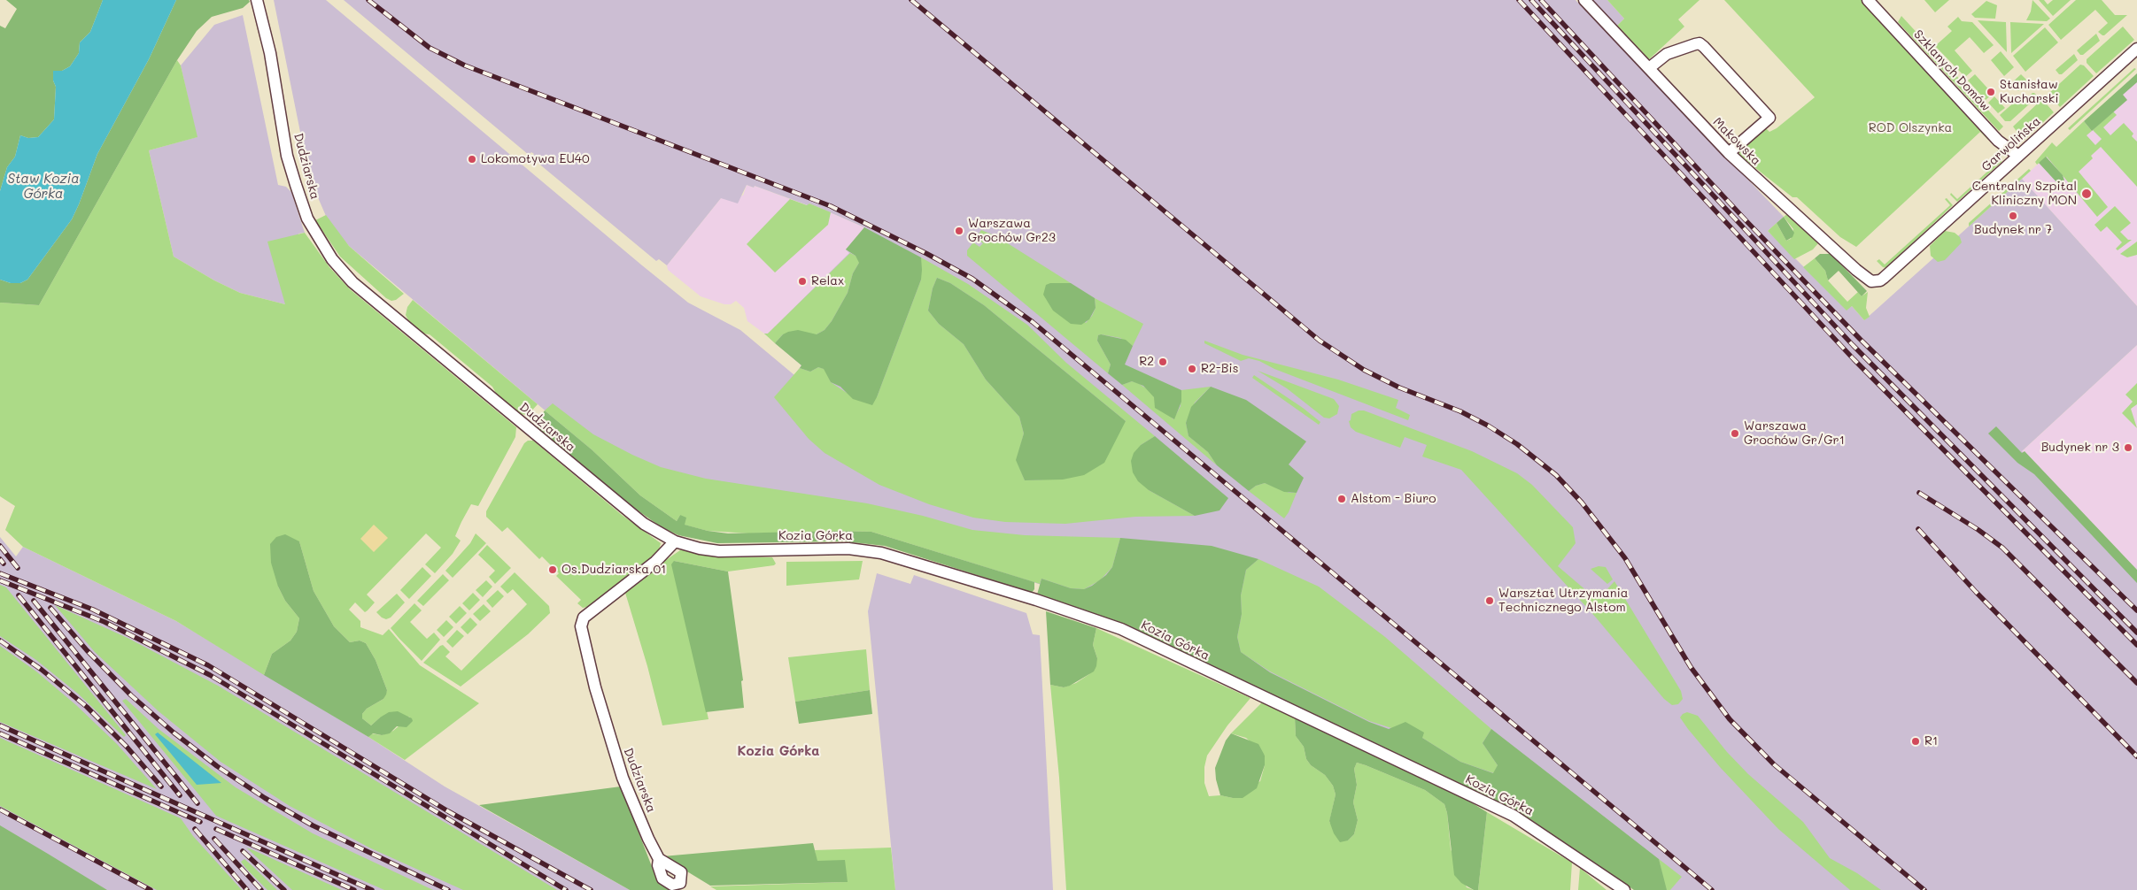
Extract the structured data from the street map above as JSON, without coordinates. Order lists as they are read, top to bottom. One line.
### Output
{"streets":{"street":["Szklanych Domów","Makowska","Garwolińska","Dudziarska","Kozia Górka"]},"crossings":[["Szklanych Domów","Garwolińska"],["Makowska","Garwolińska"],["Dudziarska","Kozia Górka"]],"districts":["Kozia Górka"],"water":["Staw Kozia Górka"],"parks":["ROD Olszynka"],"places":["Stanisław Kucharski","Lokomotywa EU40","Centralny Szpital Kliniczny MON","Budynek nr 7","Warszawa Grochów Gr23","Relax","R2","R2-Bis","Warszawa Grochów Gr/Gr1","Budynek nr 3","Alstom - Biuro","Os.Dudziarska 01","Warsztat Utrzymania Technicznego Alstom","R1"]}
